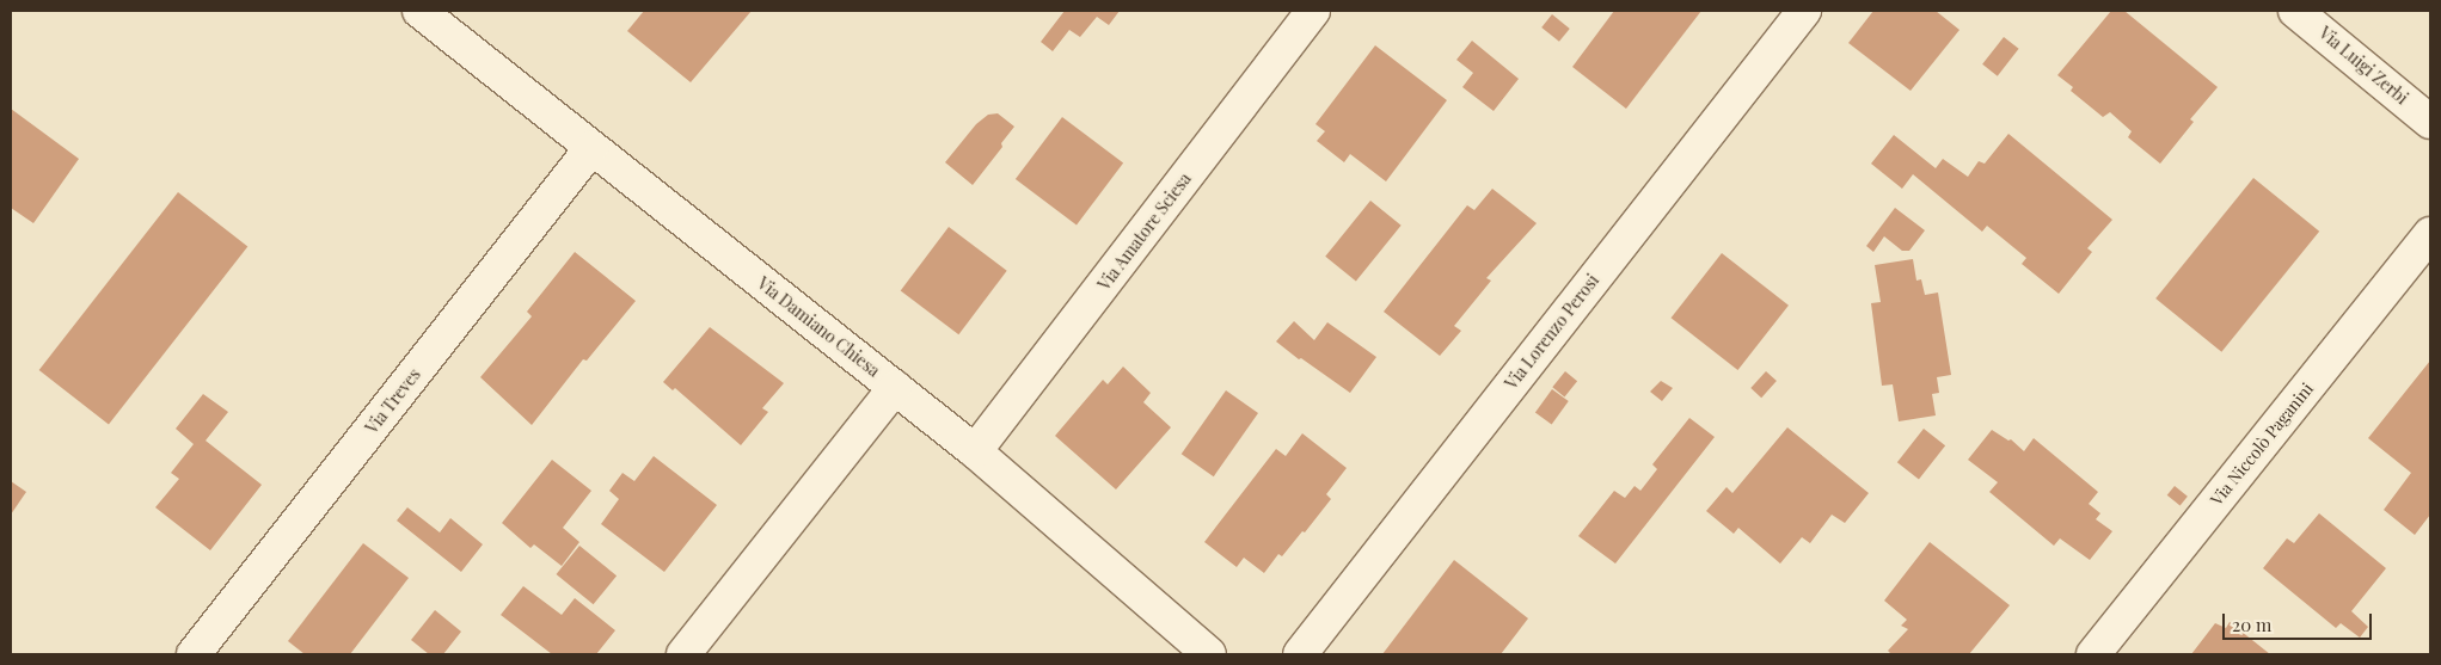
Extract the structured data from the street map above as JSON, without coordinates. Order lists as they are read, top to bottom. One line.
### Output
{"streets":{"street":["Via Luigi Zerbi","Via Amatore Sciesa","Via Damiano Chiesa","Via Lorenzo Perosi","Via Treves","Via Niccolò Paganini"]},"crossings":[["Via Amatore Sciesa","Via Damiano Chiesa"],["Via Damiano Chiesa","Via Treves"]],"scale_bar":"20 m"}
